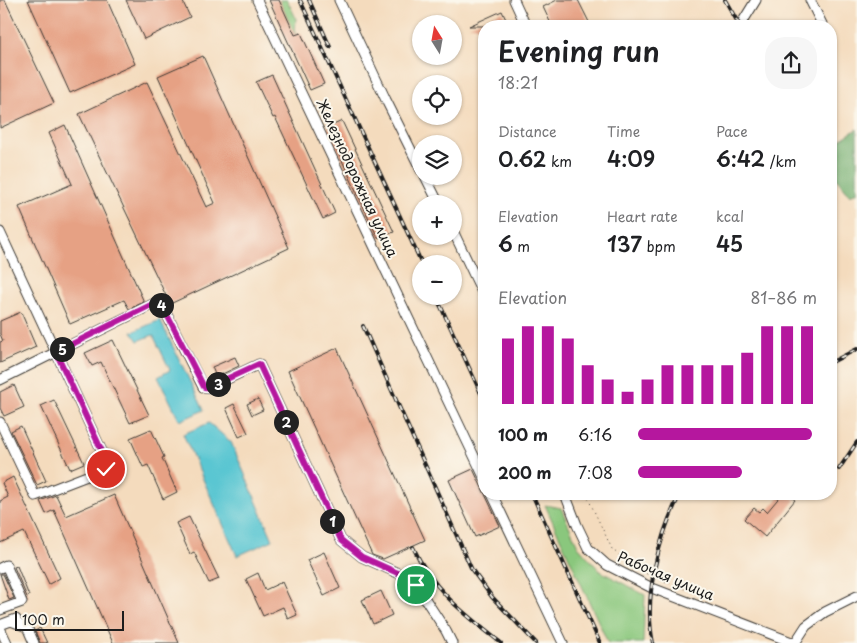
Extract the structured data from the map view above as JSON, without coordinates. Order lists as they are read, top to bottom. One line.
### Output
{"streets":{"street":["Железнодорожная улица","Рабочая улица"]},"scale_bar":"100 m","north":"top","page":{"map_buttons":["+","−"],"heading":["Evening run","18:21"],"stats":[["Distance","0.62 km"],["Time","4:09"],["Pace","6:42 /km"],["Elevation","6 m"],["Heart rate","137 bpm"],["kcal","45"]],"chart":["Elevation","81–86 m"],"pins":["4","5","3","2","1"],"list":[{"name":"100 m","note":"6:16"},{"name":"200 m","note":"7:08"}],"scale":"100 m"}}
